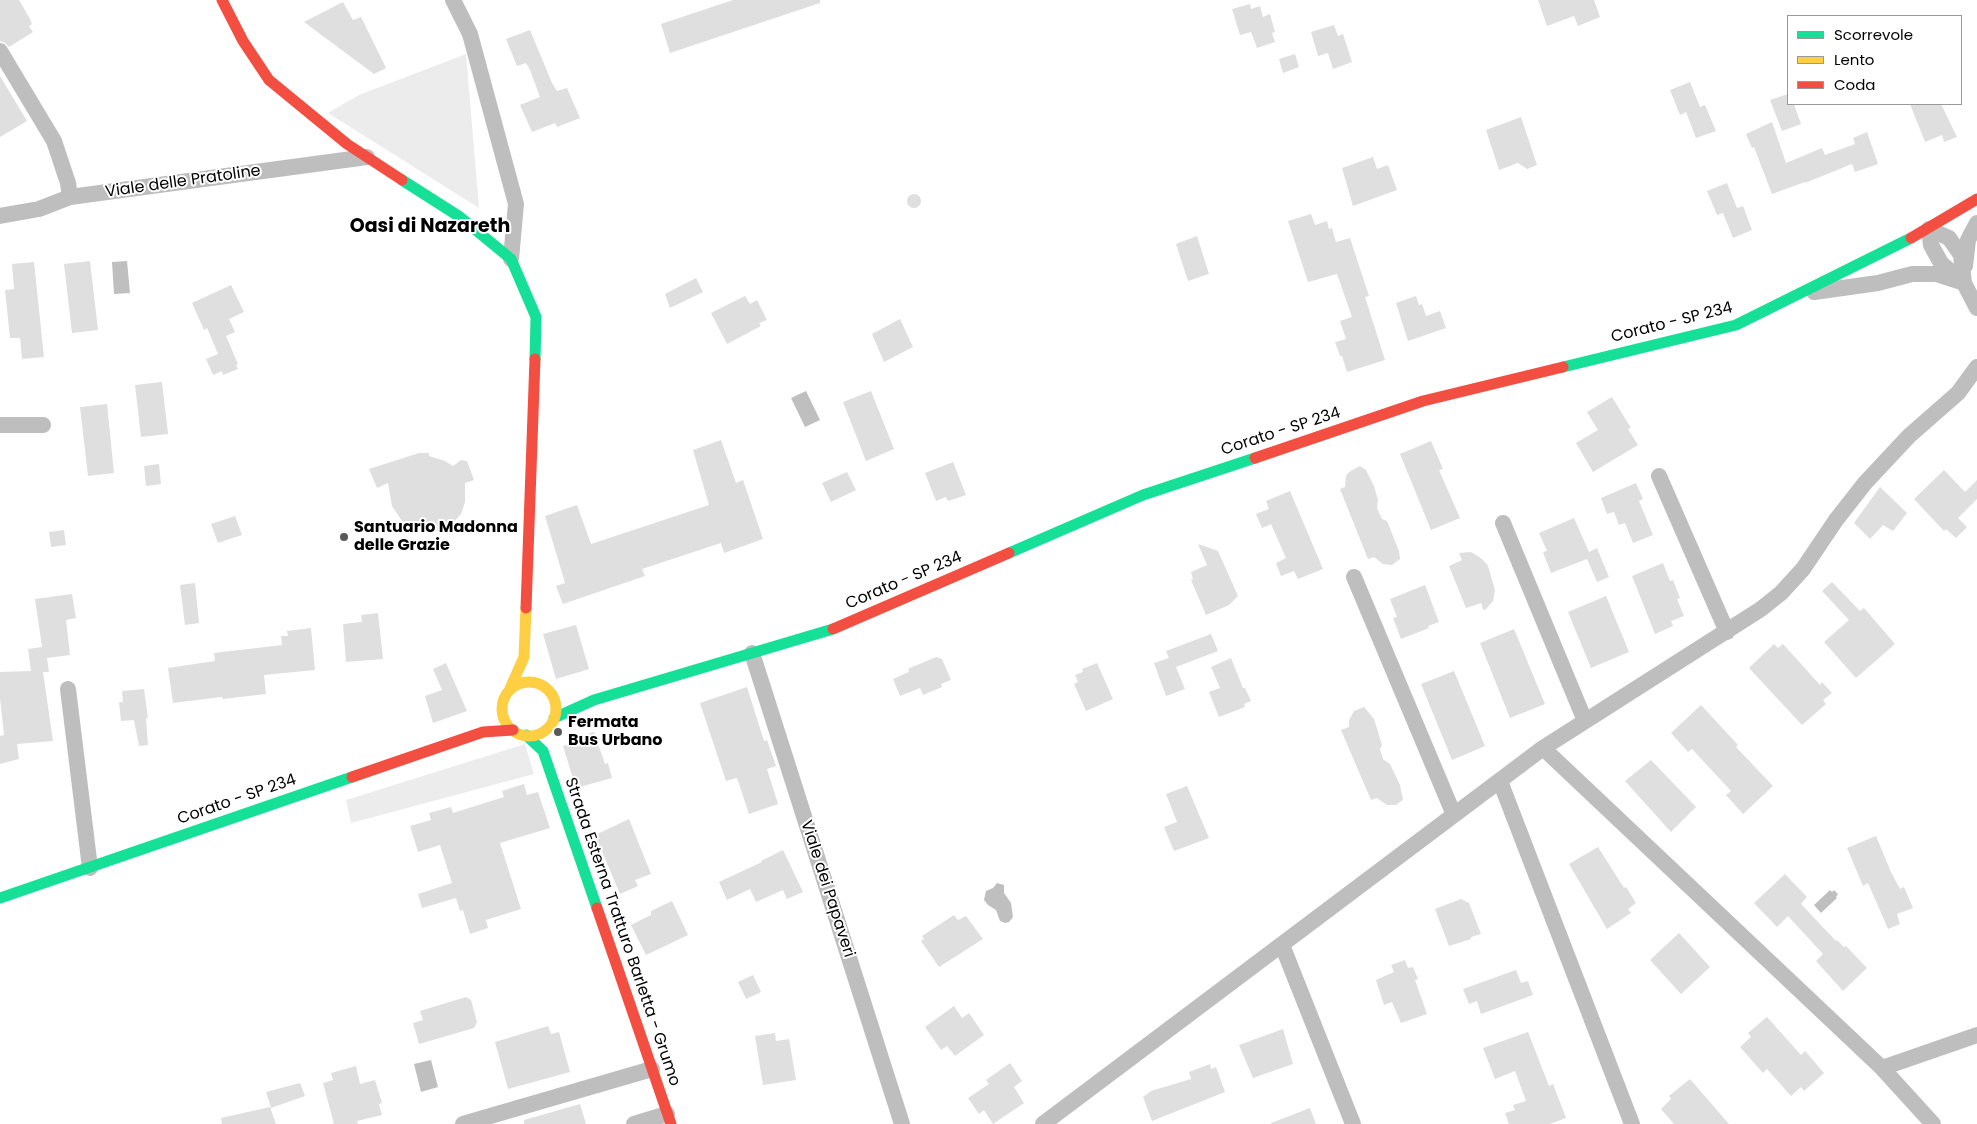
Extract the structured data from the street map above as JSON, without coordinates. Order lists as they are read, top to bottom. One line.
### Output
{"streets":{"main road":["Corato - SP 234","Strada Esterna Tratturo Barletta - Grumo"],"street":["Viale delle Pratoline","Viale dei Papaveri"]},"crossings":[["Corato - SP 234","Viale dei Papaveri"],["Corato - SP 234","Strada Esterna Tratturo Barletta - Grumo"]],"districts":["Oasi di Nazareth"],"places":["Santuario Madonna delle Grazie","Fermata Bus Urbano"],"legend":["Scorrevole","Lento","Coda"]}
